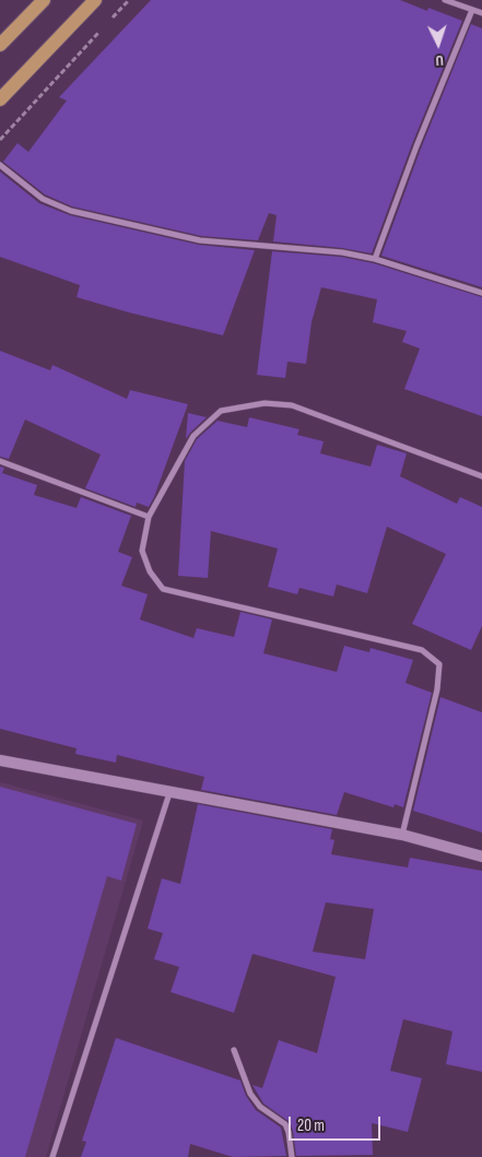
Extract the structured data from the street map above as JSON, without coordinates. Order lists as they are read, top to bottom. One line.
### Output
{"scale_bar":"20 m","north":"bottom"}
